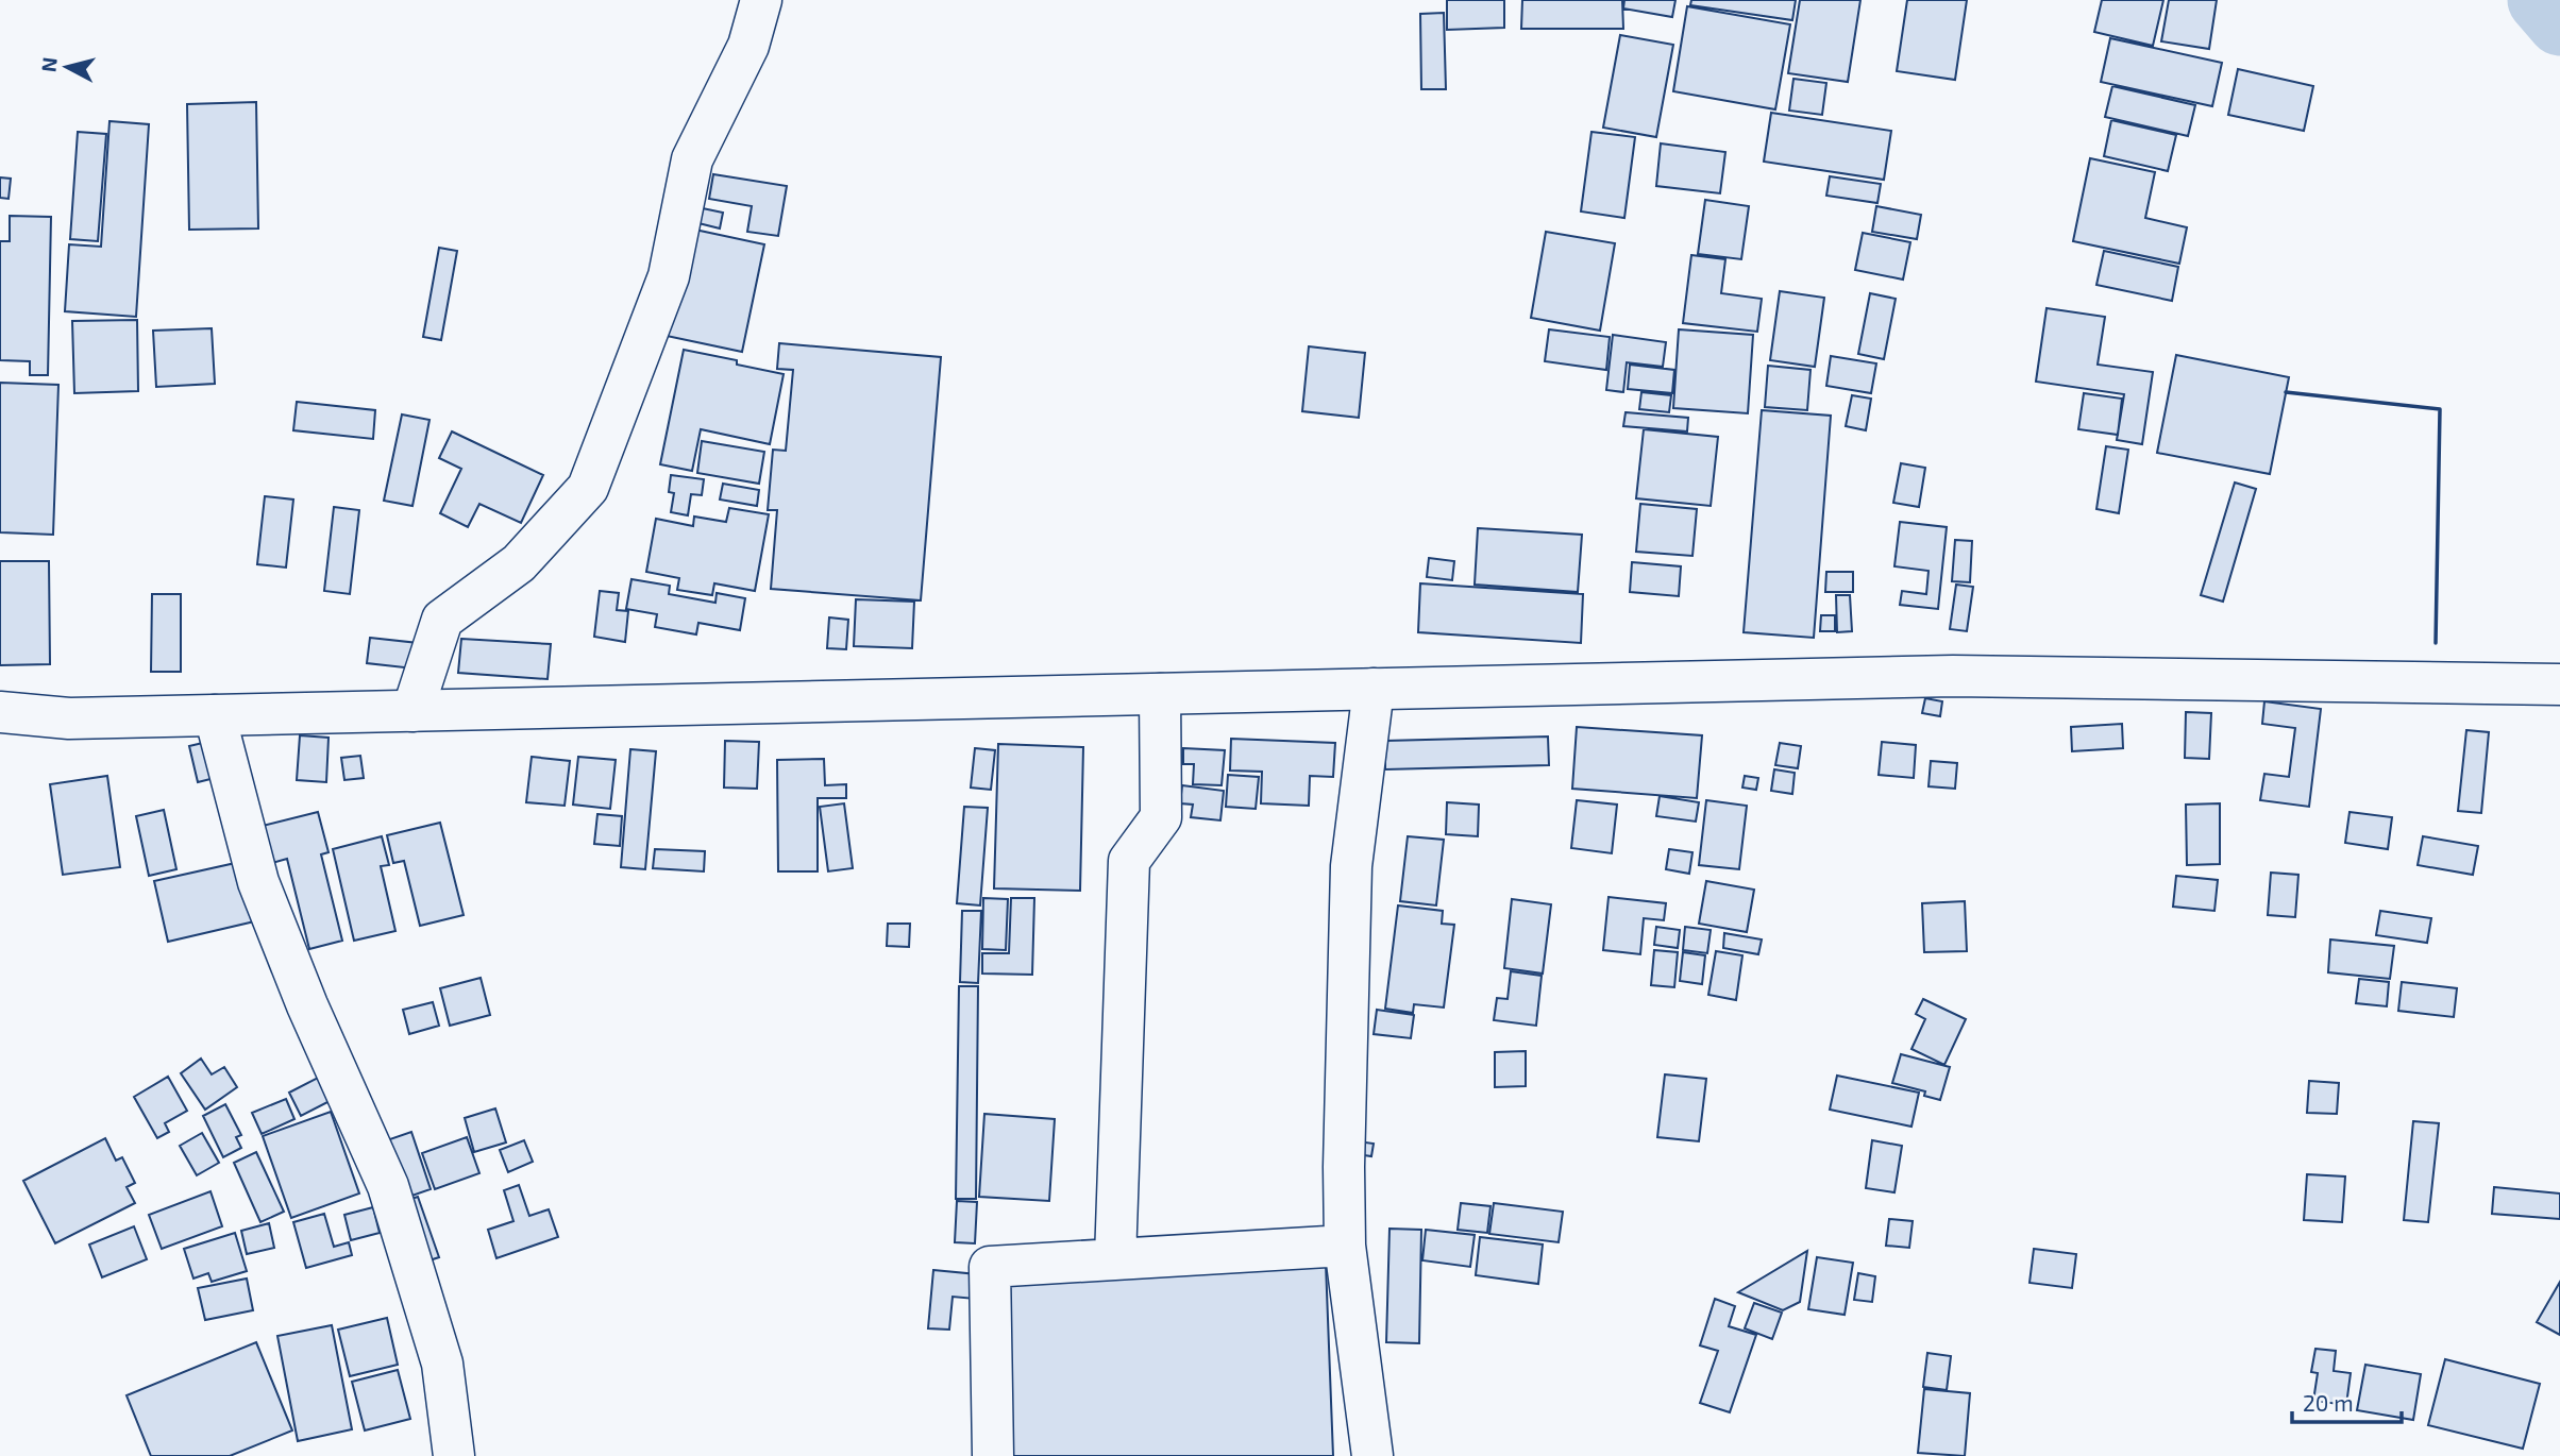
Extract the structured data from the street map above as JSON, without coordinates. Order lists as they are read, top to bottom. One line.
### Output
{"scale_bar":"20 m","north":"left"}
